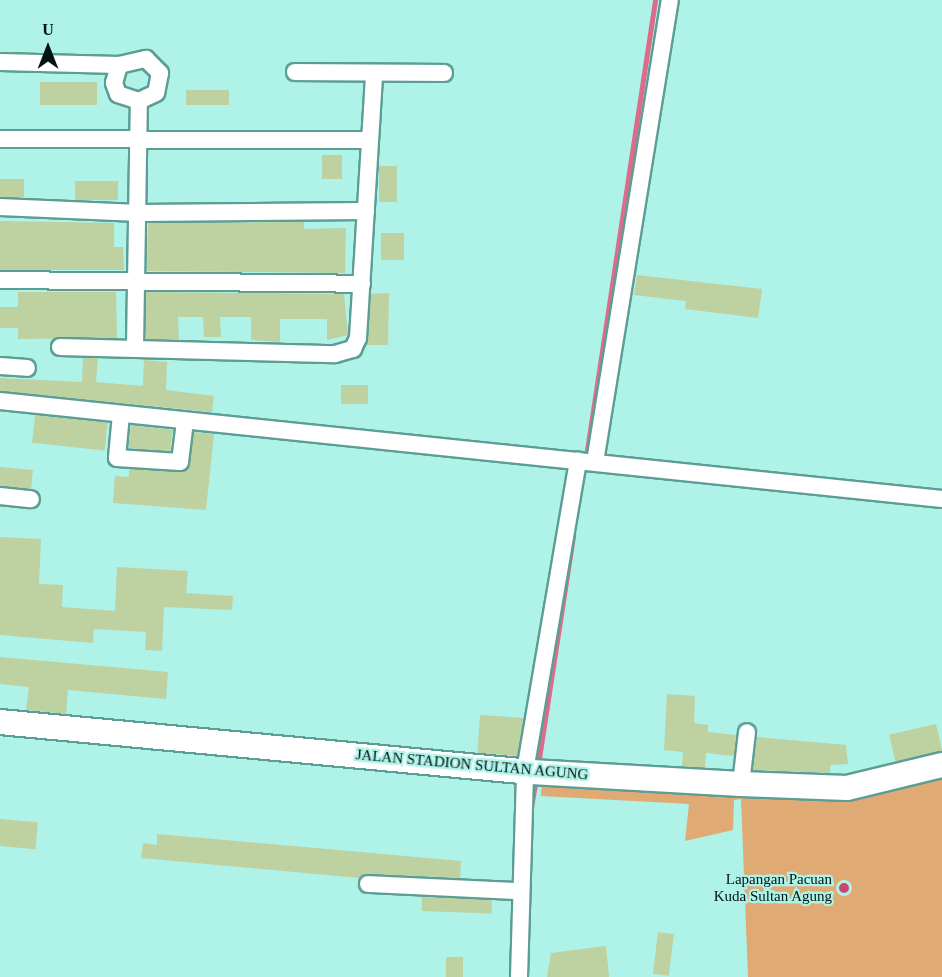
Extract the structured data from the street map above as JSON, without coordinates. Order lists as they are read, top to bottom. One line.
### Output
{"streets":{"main road":["JALAN STADION SULTAN AGUNG"]},"places":["Lapangan Pacuan Kuda Sultan Agung"],"north":"top"}
